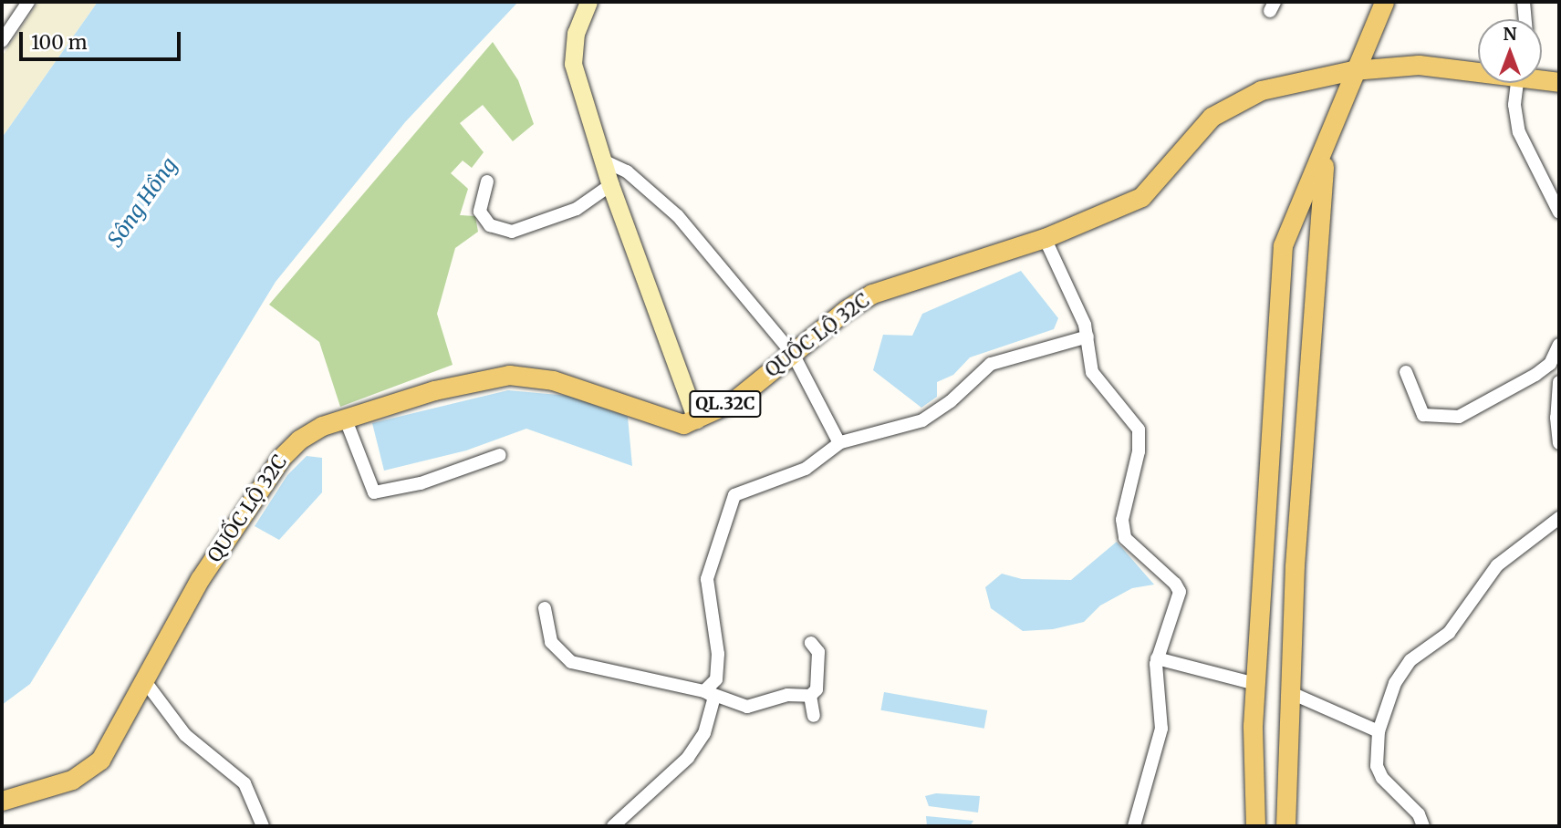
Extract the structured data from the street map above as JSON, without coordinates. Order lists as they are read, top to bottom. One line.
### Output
{"streets":{"main road":["QUỐC LỘ 32C","QL.32C"]},"water":["Sông Hồng"],"scale_bar":"100 m","north":"top"}
